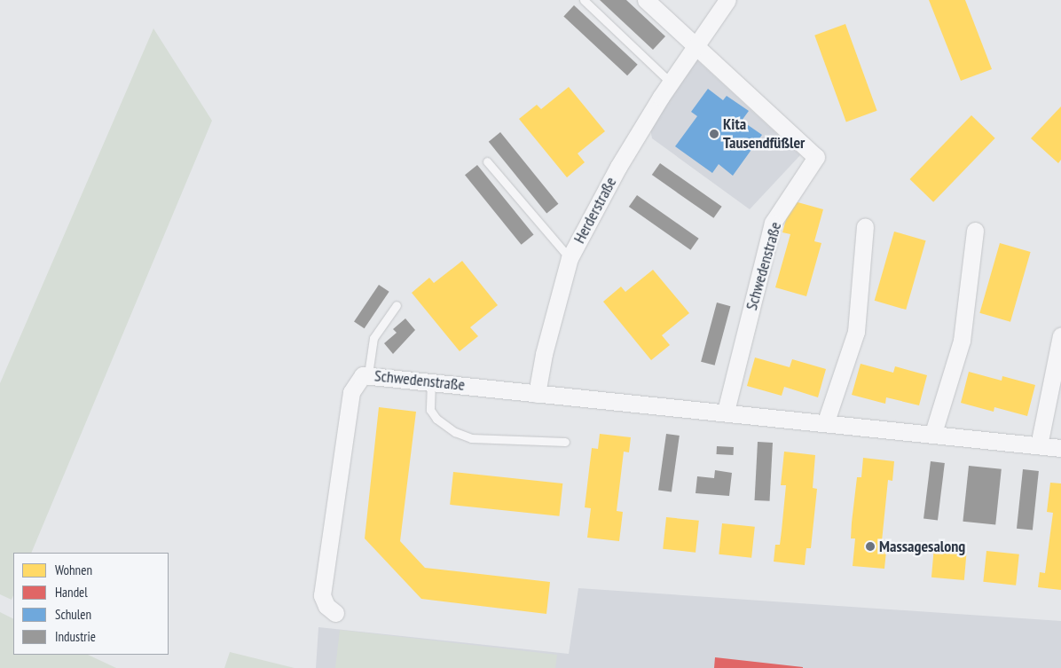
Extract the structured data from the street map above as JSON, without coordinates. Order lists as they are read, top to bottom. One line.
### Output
{"streets":{"street":["Herderstraße","Schwedenstraße"]},"crossings":[["Herderstraße","Schwedenstraße"]],"places":["Kita Tausendfüßler","Massagesalong"],"legend":["Wohnen","Handel","Schulen","Industrie"]}
